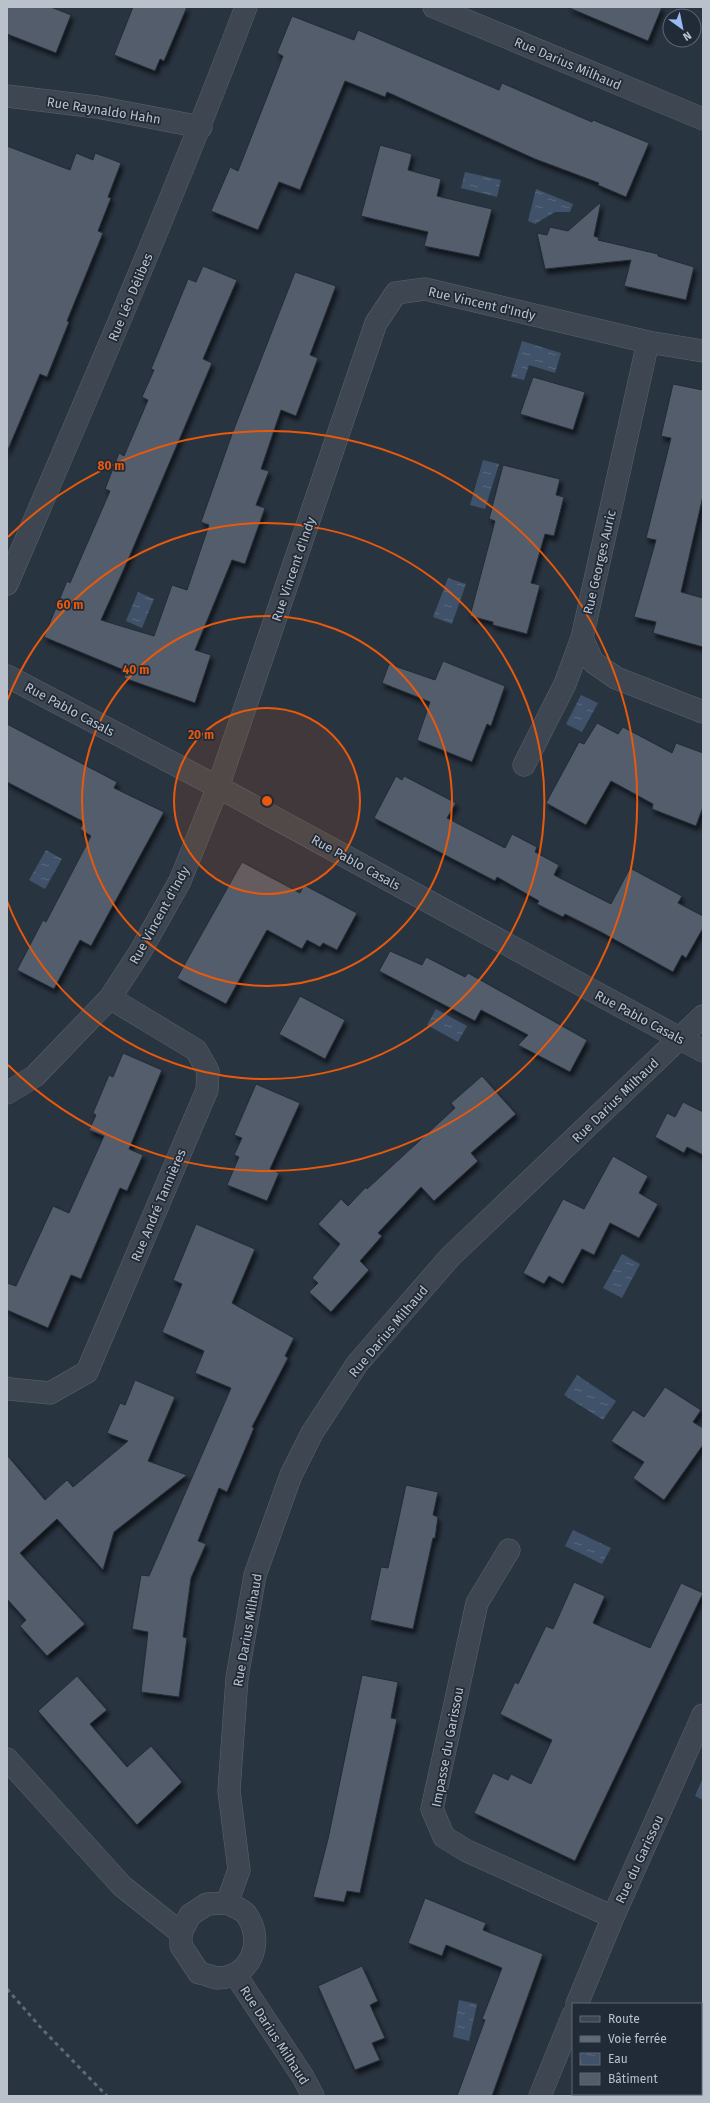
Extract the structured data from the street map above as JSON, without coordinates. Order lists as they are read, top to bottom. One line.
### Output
{"streets":{"street":["Rue Darius Milhaud","Rue Raynaldo Hahn","Rue Léo Délibes","Rue Vincent d'Indy","Rue Georges Auric","Rue Pablo Casals","Rue André Tannières","Impasse du Garissou","Rue du Garissou"]},"crossings":[["Rue Darius Milhaud","Rue Pablo Casals"],["Rue Raynaldo Hahn","Rue Léo Délibes"],["Rue Vincent d'Indy","Rue Georges Auric"],["Rue Vincent d'Indy","Rue Pablo Casals"],["Rue Vincent d'Indy","Rue André Tannières"],["Impasse du Garissou","Rue du Garissou"]],"legend":["Route","Voie ferrée","Eau","Bâtiment"],"north":"bottom right","rings":["80 m","60 m","40 m","20 m"]}
